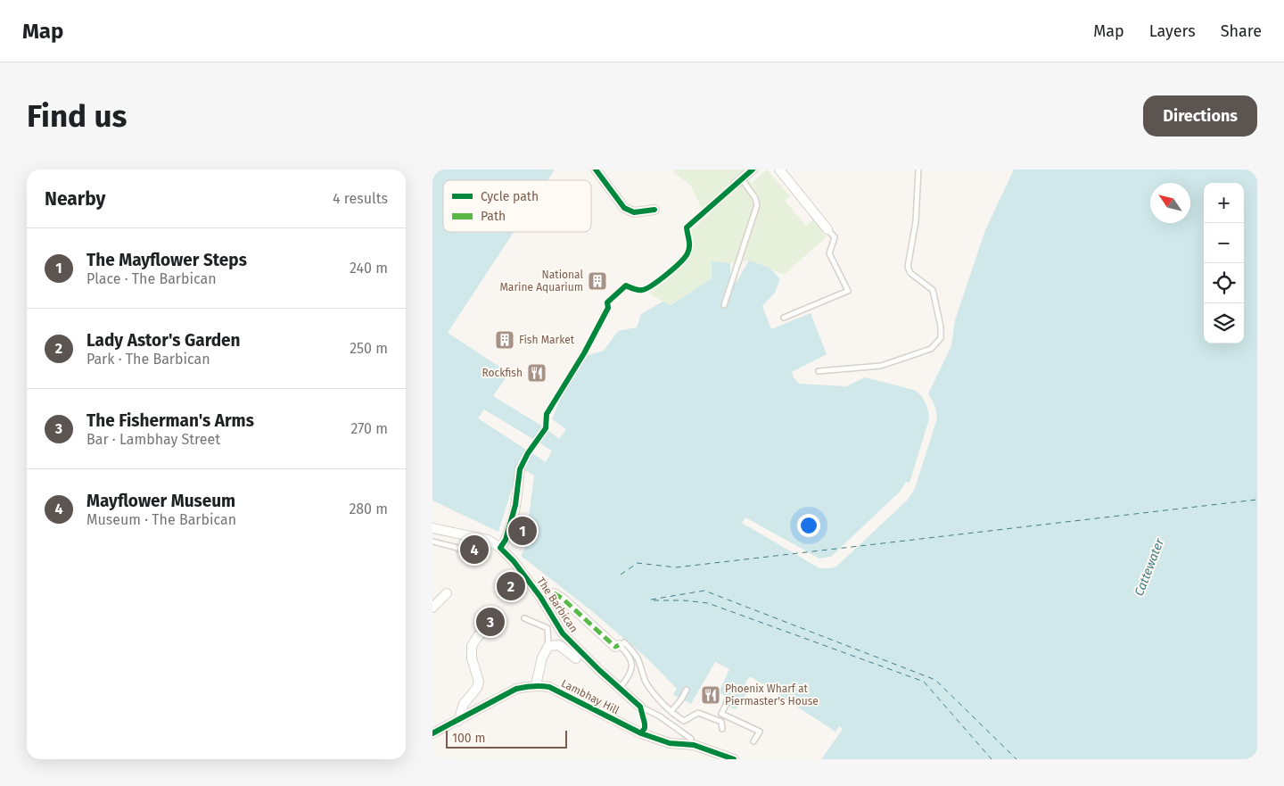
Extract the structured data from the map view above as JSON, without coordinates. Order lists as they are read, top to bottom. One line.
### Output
{"streets":{"street":["The Barbican","Lambhay Hill"]},"water":["Cattewater"],"places":{"building":["National Marine Aquarium","Fish Market"],"restaurant":["Rockfish","Phoenix Wharf at Piermaster's House"]},"legend":["Cycle path","Path"],"scale_bar":"100 m","north":"top left","page":{"header":"Map","nav":["Map","Layers","Share"],"buttons":"Directions","title":"Find us","heading":["Nearby","4 results"],"map_buttons":["+","−"],"list":[{"mark":"1","name":"The Mayflower Steps","note":"Place · The Barbican","value":"240 m"},{"mark":"2","name":"Lady Astor's Garden","note":"Park · The Barbican","value":"250 m"},{"mark":"3","name":"The Fisherman's Arms","note":"Bar · Lambhay Street","value":"270 m"},{"mark":"4","name":"Mayflower Museum","note":"Museum · The Barbican","value":"280 m"}],"pins":["1","4","2","3"],"scale":"100 m"}}
